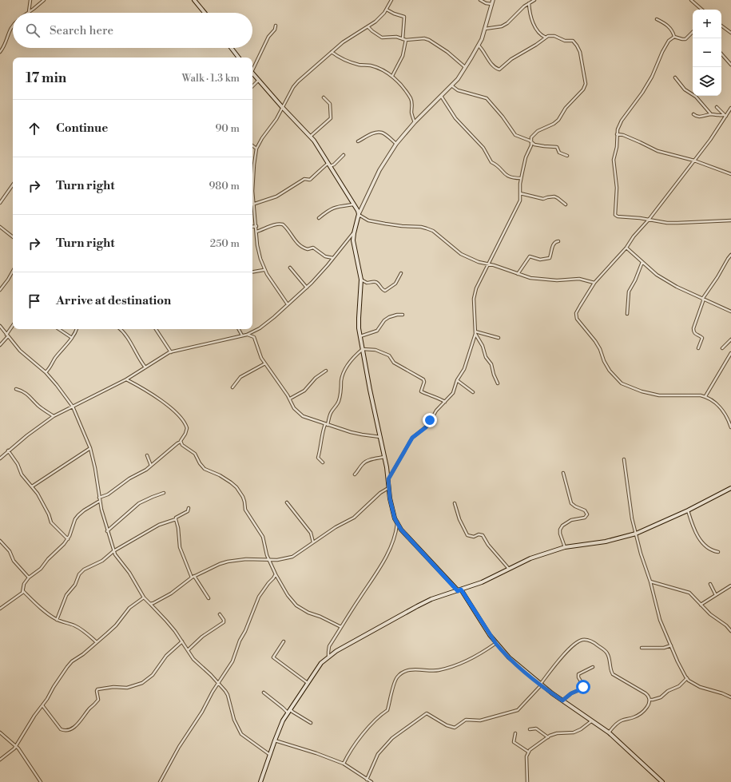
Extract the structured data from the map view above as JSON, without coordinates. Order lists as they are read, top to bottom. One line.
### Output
{"page":{"map_buttons":["+","−"],"search":"Search here","heading":["17 min","Walk · 1.3 km"],"list":[["Continue","90 m"],["Turn right","980 m"],["Turn right","250 m"],"Arrive at destination"]}}
